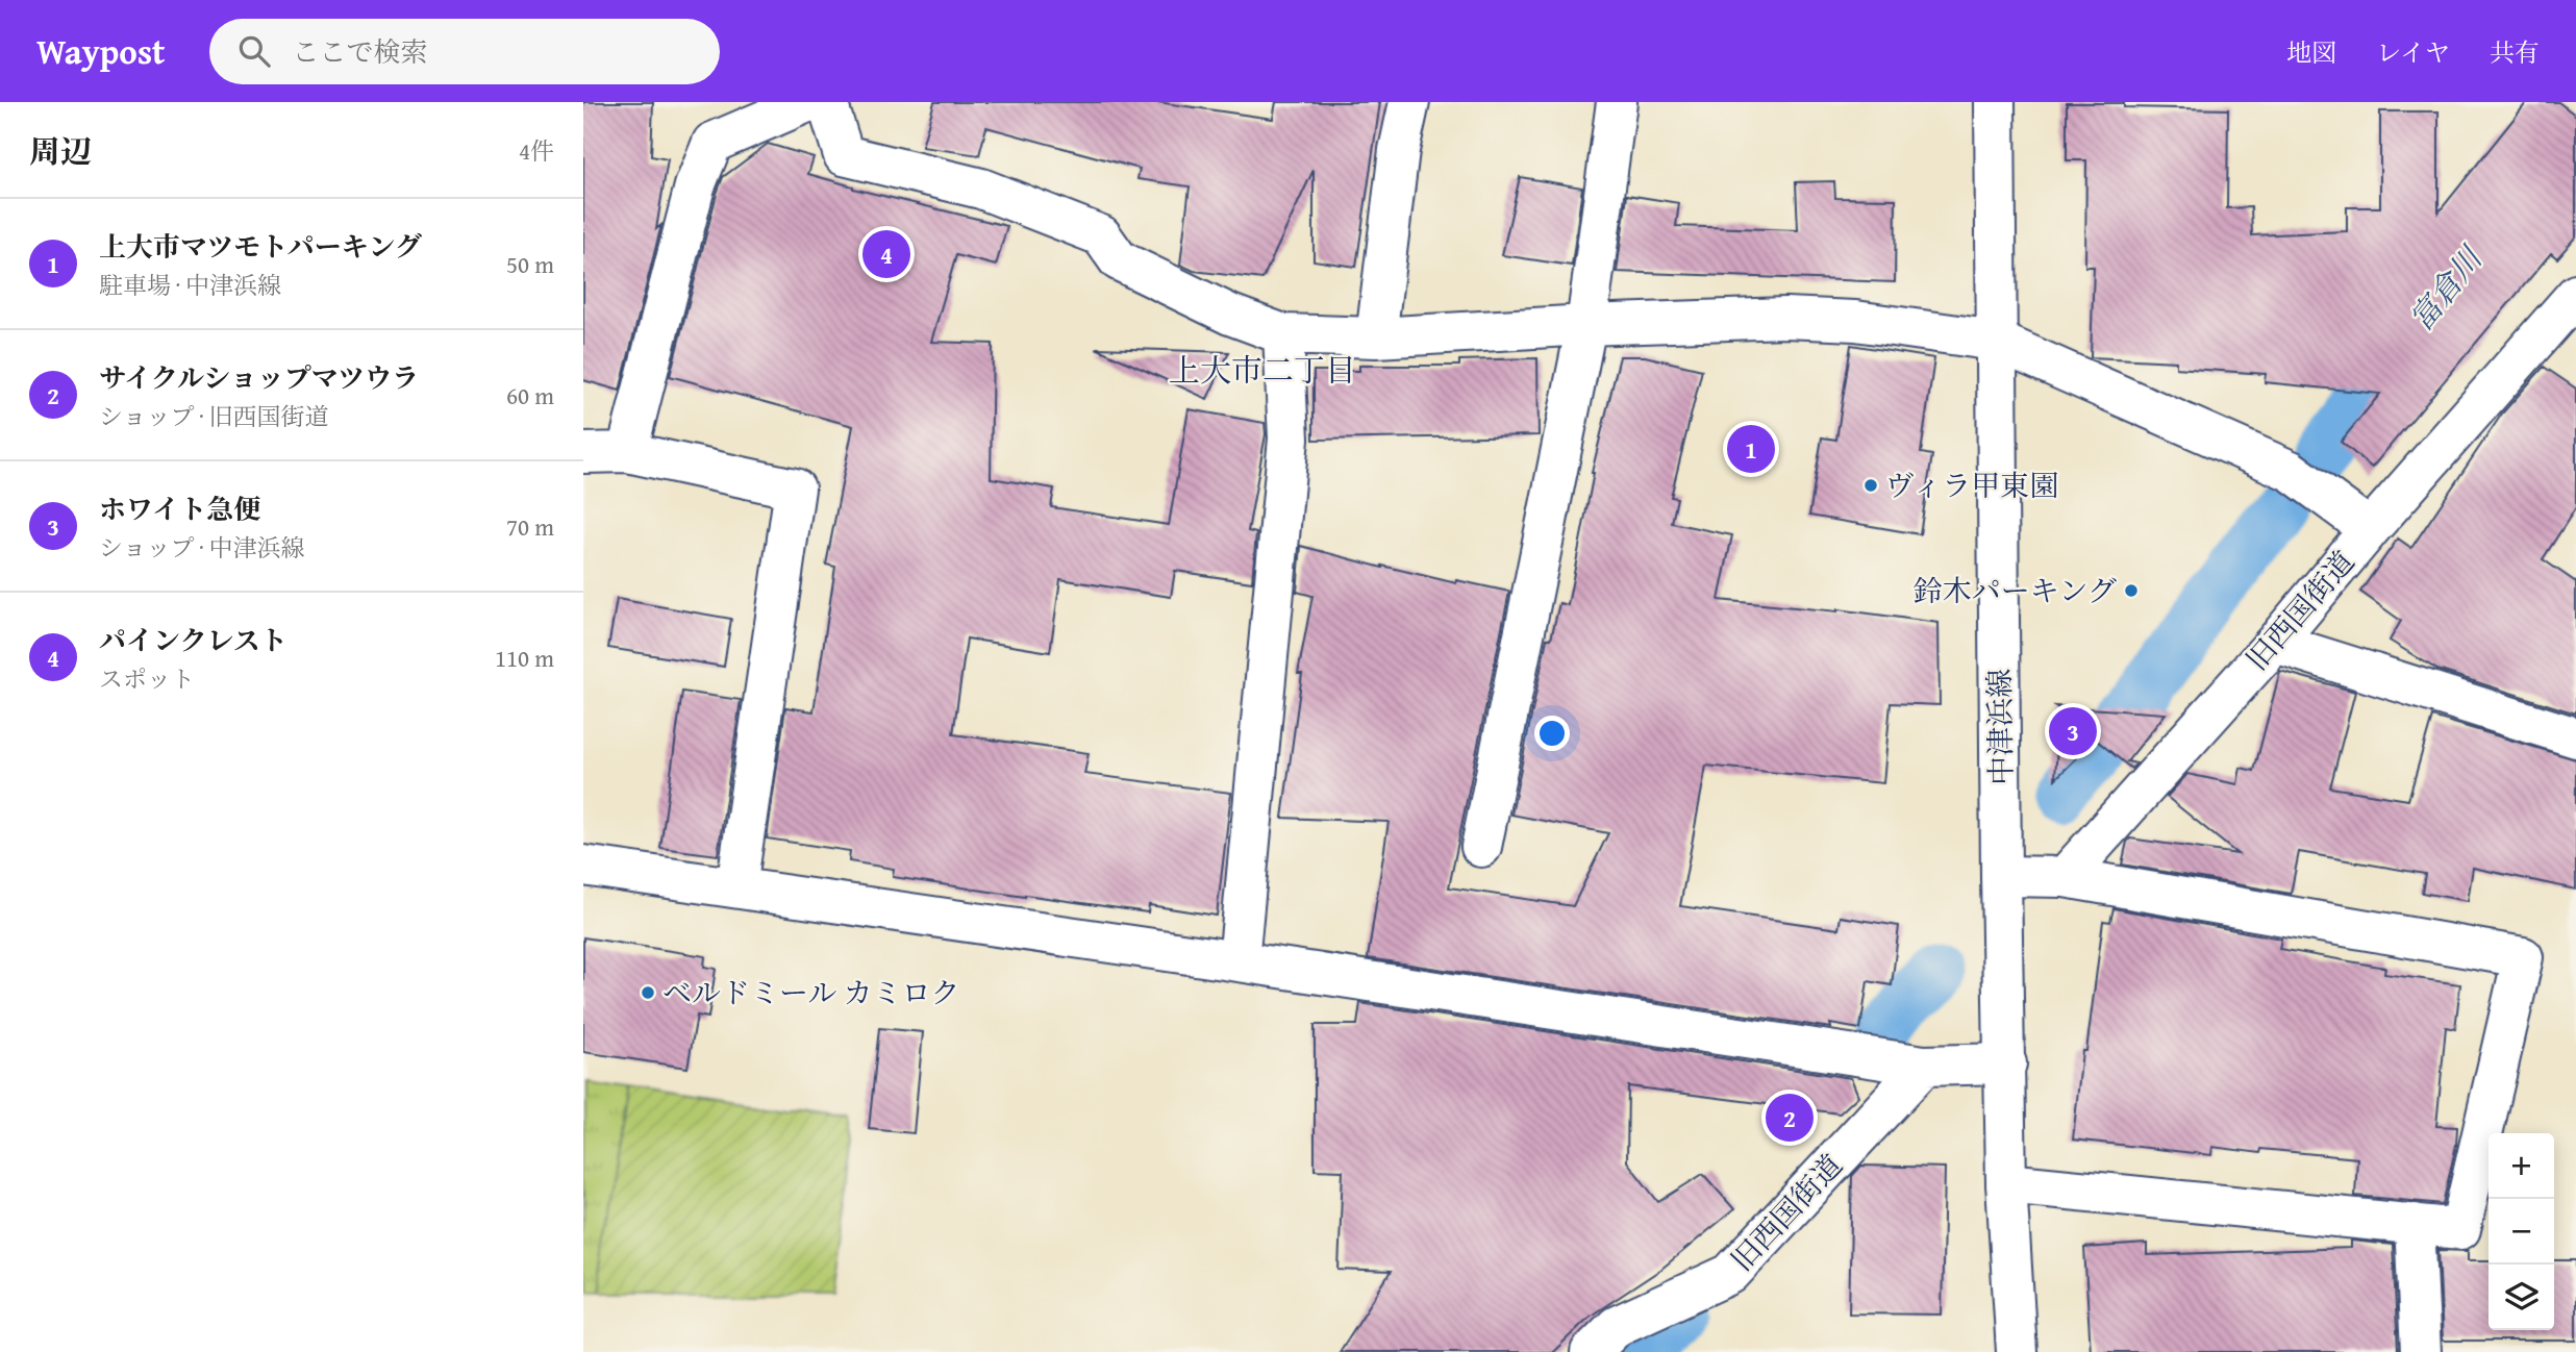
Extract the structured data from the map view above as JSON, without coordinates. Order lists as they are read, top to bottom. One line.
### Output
{"streets":{"street":["旧西国街道","中津浜線"]},"districts":["上大市二丁目"],"water":["富倉川"],"places":["ヴィラ甲東園","鈴木パーキング","ベルドミール カミロク"],"page":{"header":"Waypost","search":"ここで検索","nav":["地図","レイヤ","共有"],"heading":["周辺","4件"],"list":[{"mark":"1","name":"上大市マツモトパーキング","note":"駐車場 · 中津浜線","value":"50 m"},{"mark":"2","name":"サイクルショップマツウラ","note":"ショップ · 旧西国街道","value":"60 m"},{"mark":"3","name":"ホワイト急便","note":"ショップ · 中津浜線","value":"70 m"},{"mark":"4","name":"パインクレスト","note":"スポット","value":"110 m"}],"pins":["4","1","3","2"],"map_buttons":["+","−"]}}
